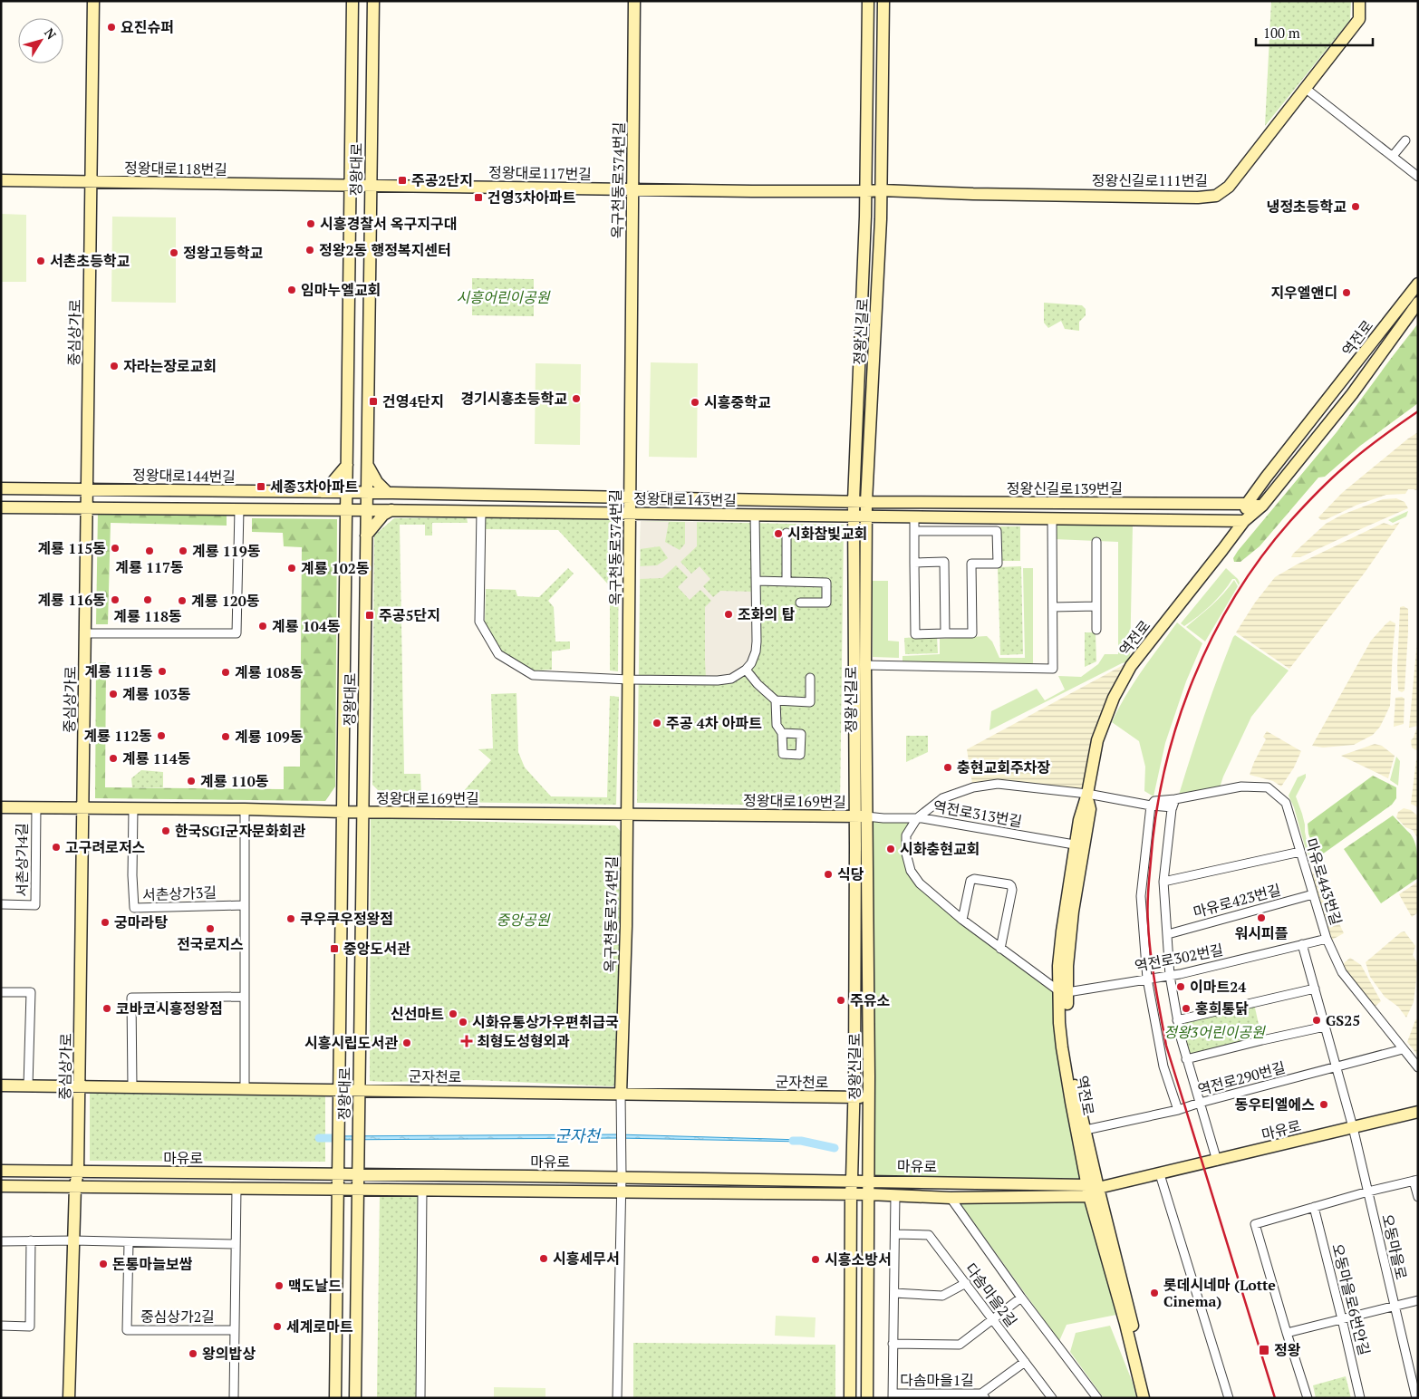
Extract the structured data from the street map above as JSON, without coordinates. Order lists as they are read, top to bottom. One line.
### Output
{"streets":{"street":["정왕대로118번길","정왕대로","정왕대로117번길","옥구천동로374번길","정왕신길로111번길","정왕신길로","중심상가로","역전로","정왕대로144번길","정왕신길로139번길","정왕대로143번길","정왕대로169번길","역전로313번길","서촌상가4길","마유로443번길","서촌상가3길","마유로423번길","역전로302번길","군자천로","역전로290번길","마유로","오동마을로","다솜마을2길","오동마을로6번안길","중심상가2길","다솜마을1길"]},"crossings":[["정왕대로118번길","정왕대로"],["정왕대로118번길","정왕대로117번길"],["정왕대로118번길","중심상가로"],["정왕대로","정왕대로117번길"],["정왕대로","정왕대로144번길"],["정왕대로","정왕대로143번길"],["정왕대로","정왕대로169번길"],["정왕대로","군자천로"],["정왕대로","마유로"],["정왕대로117번길","옥구천동로374번길"],["정왕대로117번길","정왕신길로111번길"],["정왕대로117번길","정왕신길로"],["옥구천동로374번길","정왕대로143번길"],["옥구천동로374번길","정왕대로169번길"],["옥구천동로374번길","군자천로"],["정왕신길로111번길","정왕신길로"],["정왕신길로","정왕신길로139번길"],["정왕신길로","정왕대로143번길"],["정왕신길로","정왕대로169번길"],["정왕신길로","역전로313번길"],["정왕신길로","군자천로"],["정왕신길로","마유로"],["중심상가로","정왕대로144번길"],["중심상가로","정왕대로169번길"],["중심상가로","군자천로"],["중심상가로","마유로"],["역전로","정왕신길로139번길"],["역전로","역전로313번길"],["역전로","역전로302번길"],["역전로","역전로290번길"],["역전로","마유로"],["정왕대로144번길","정왕대로143번길"],["정왕신길로139번길","정왕대로143번길"],["정왕대로169번길","역전로313번길"],["정왕대로169번길","서촌상가4길"],["정왕대로169번길","서촌상가3길"],["마유로443번길","마유로423번길"],["마유로443번길","역전로302번길"],["마유로443번길","역전로290번길"],["역전로290번길","오동마을로"],["마유로","오동마을로"],["마유로","중심상가2길"],["다솜마을2길","다솜마을1길"]],"water":["군자천"],"parks":["시흥어린이공원","중앙공원","정왕3어린이공원"],"places":{"other":["요진슈퍼","냉정초등학교","시흥경찰서 옥구지구대","정왕2동 행정복지센터","정왕고등학교","서촌초등학교","임마누엘교회","지우엘앤디","자라는장로교회","경기시흥초등학교","시흥중학교","시화참빛교회","계룡 115동","계룡 117동","계룡 119동","계룡 102동","계룡 116동","계룡 118동","계룡 120동","조화의 탑","계룡 104동","계룡 111동","계룡 108동","계룡 103동","주공 4차 아파트","계룡 112동","계룡 109동","계룡 114동","충현교회주차장","계룡 110동","한국SGI군자문화회관","고구려로저스","시화충현교회","식당","워시피플","쿠우쿠우정왕점","궁마라탕","전국로지스","이마트24","주유소","코바코시흥정왕점","홍희통닭","신선마트","GS25","시화유통상가우편취급국","시흥시립도서관","동우티엘에스","시흥세무서","시흥소방서","돈통마늘보쌈","맥도날드","롯데시네마 (Lotte Cinema)","세계로마트","왕의밥상"],"transit":["주공2단지","건영3차아파트","건영4단지","세종3차아파트","주공5단지","중앙도서관","정왕"],"health":["최형도성형외과"]},"scale_bar":"100 m","north":"top right"}
